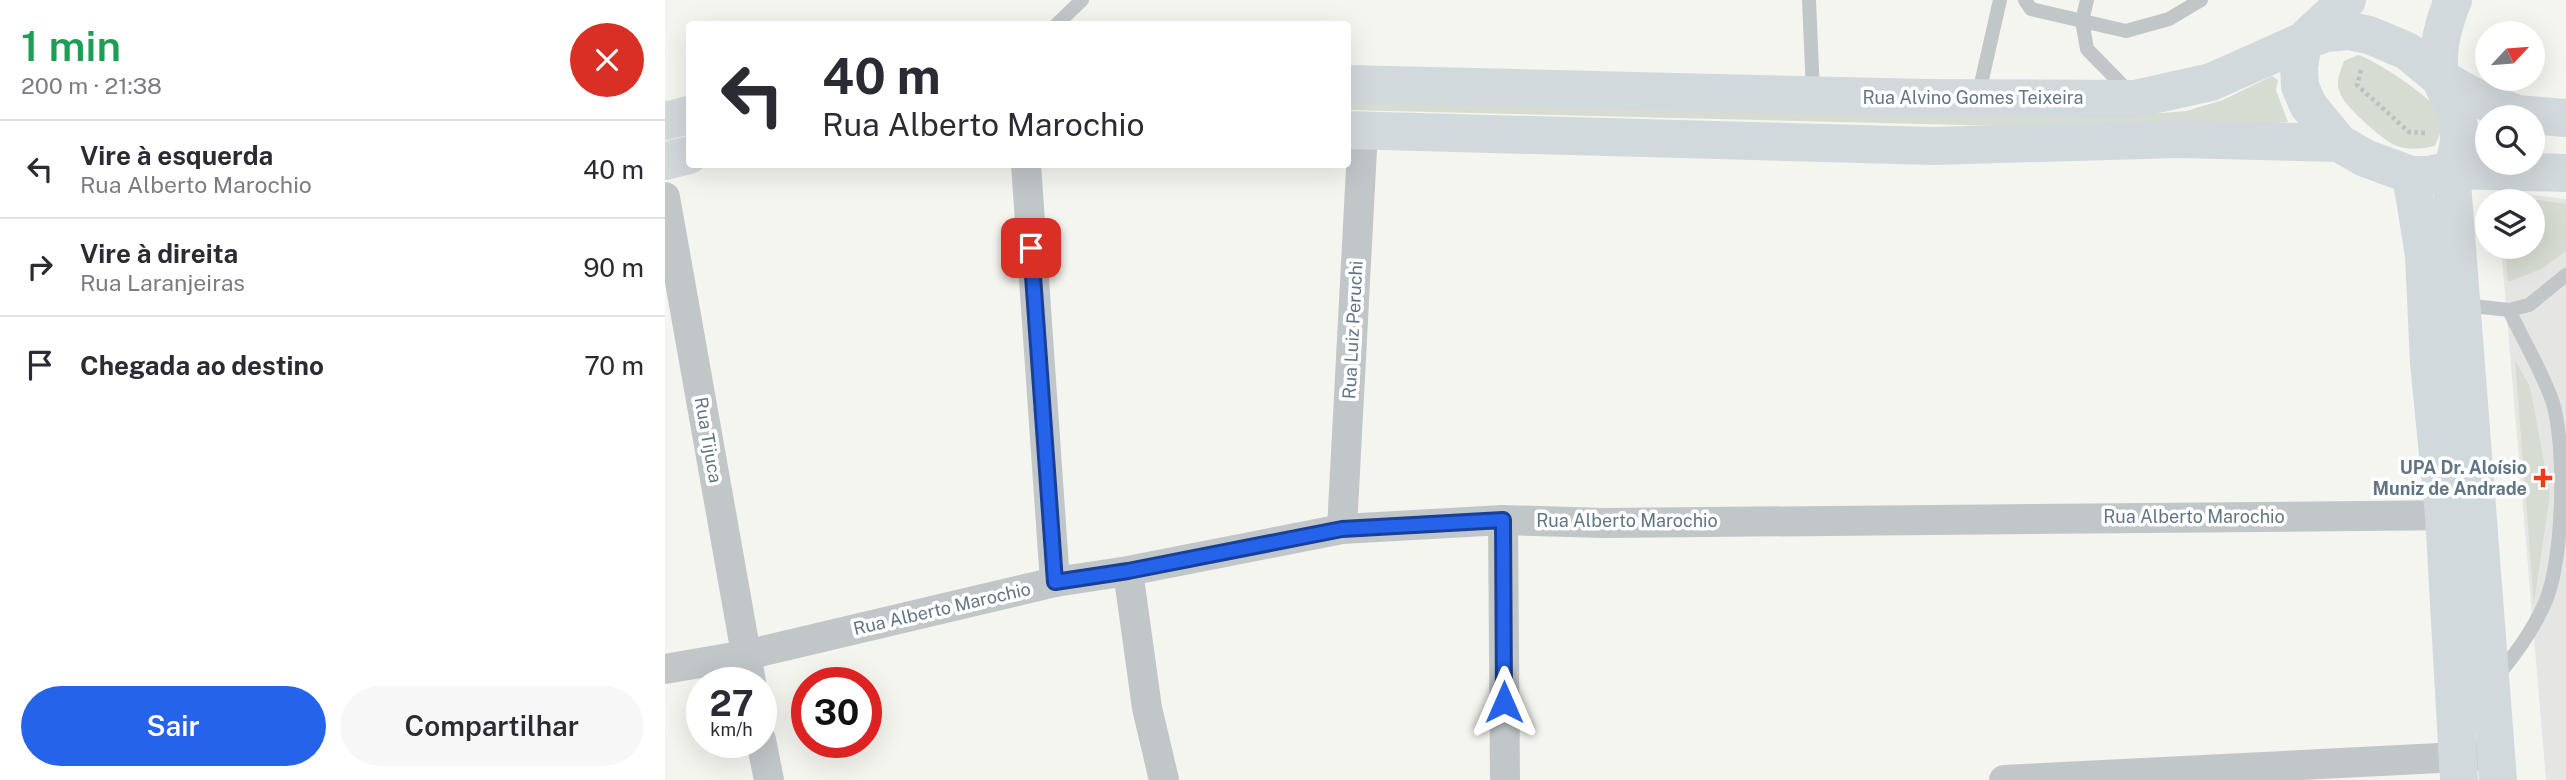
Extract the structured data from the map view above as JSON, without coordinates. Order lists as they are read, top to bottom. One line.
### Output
{"streets":{"main road":["Rua Alvino Gomes Teixeira"],"street":["Rua Luiz Peruchi","Rua Tijuca","Rua Alberto Marochio"]},"crossings":[["Rua Luiz Peruchi","Rua Alberto Marochio"]],"places":{"health":["UPA Dr. Aloísio Muniz de Andrade"]},"north":"top right","page":{"heading":["1 min","200 m · 21:38"],"turn":["40 m","Rua Alberto Marochio"],"list":[{"name":"Vire à esquerda","note":"Rua Alberto Marochio","value":"40 m"},{"name":"Vire à direita","note":"Rua Laranjeiras","value":"90 m"},{"name":"Chegada ao destino","value":"70 m"}],"speed":"27 km/h","limit":"30","buttons":["Sair","Compartilhar"]}}
